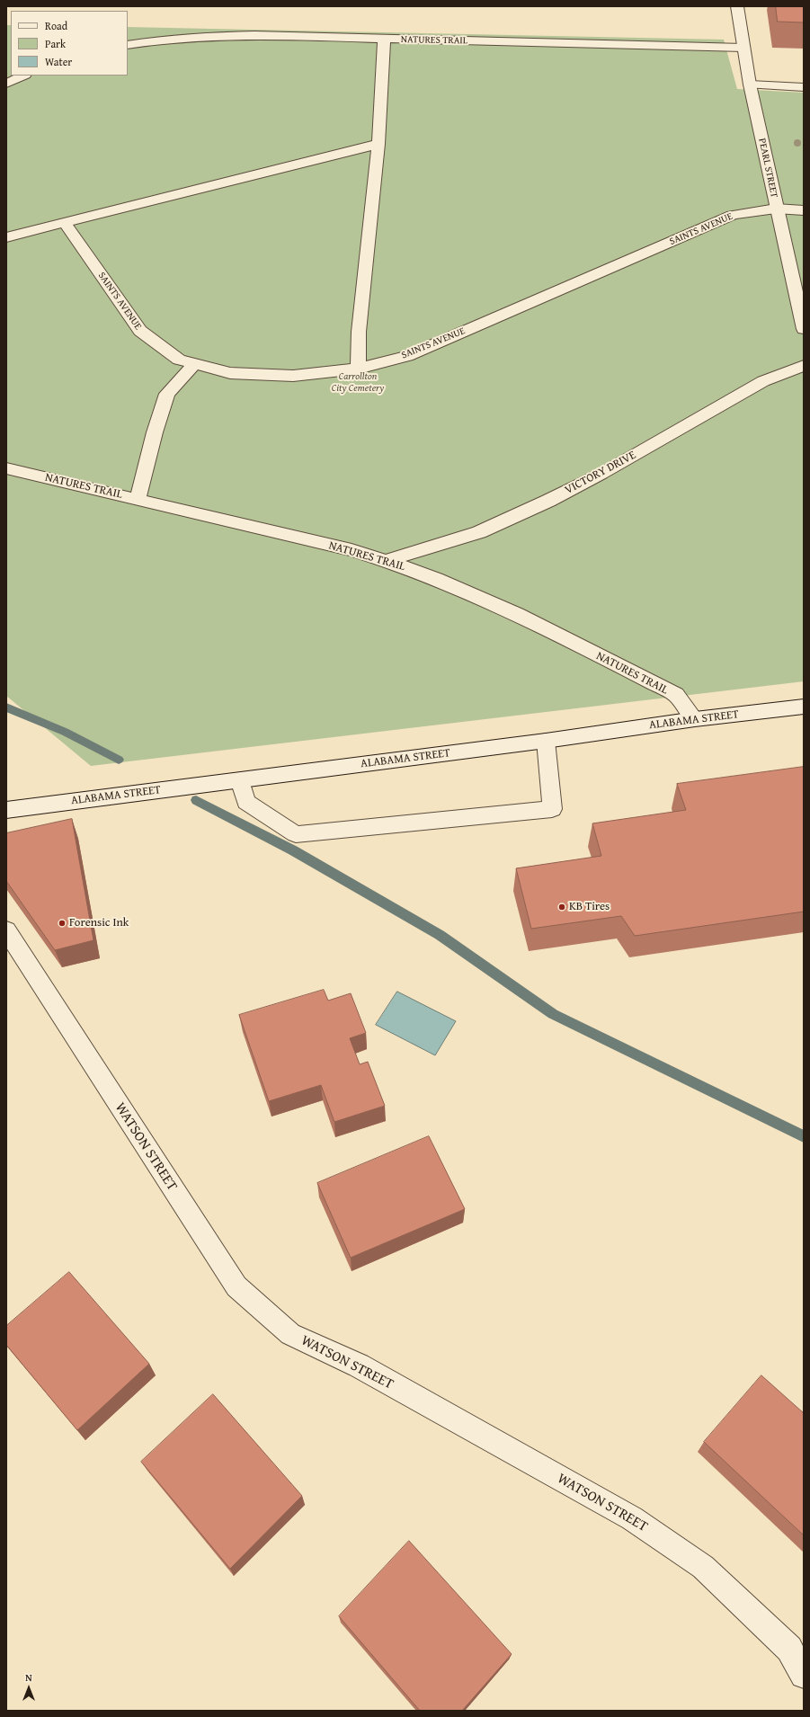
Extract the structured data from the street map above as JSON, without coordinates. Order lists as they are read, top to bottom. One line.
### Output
{"streets":{"street":["NATURES TRAIL","PEARL STREET","SAINTS AVENUE","VICTORY DRIVE","ALABAMA STREET","WATSON STREET"]},"crossings":[["NATURES TRAIL","PEARL STREET"],["NATURES TRAIL","VICTORY DRIVE"],["NATURES TRAIL","ALABAMA STREET"],["PEARL STREET","SAINTS AVENUE"]],"parks":["Carrollton City Cemetery"],"places":["KB Tires","Forensic Ink"],"legend":["Road","Park","Water"],"north":"top"}
